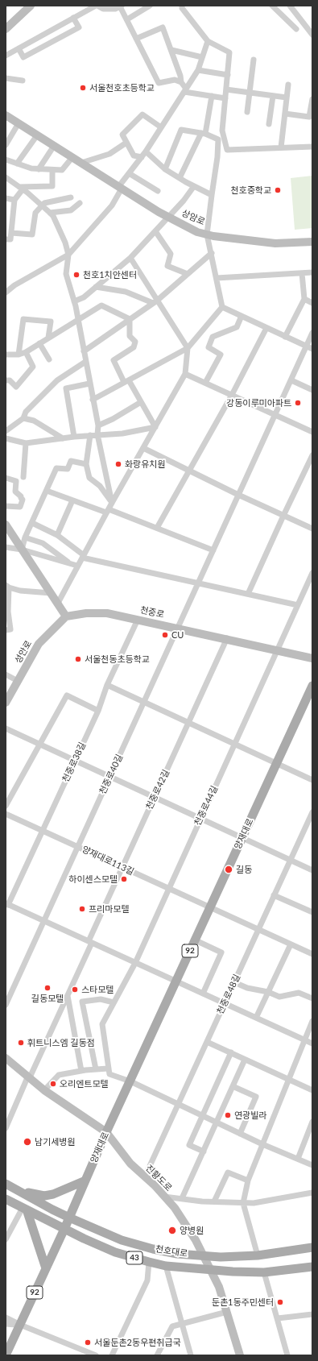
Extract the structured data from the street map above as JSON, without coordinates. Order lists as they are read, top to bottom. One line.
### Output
{"streets":{"main road":["양재대로","92","천호대로","43"],"street":["상암로","천중로","성안로","천중로38길","천중로40길","천중로42길","천중로44길","양재대로113길","천중로48길","진황도로"]},"crossings":[["천중로","성안로"],["천중로","천중로38길"],["천중로","천중로40길"],["천중로","천중로42길"],["천중로","천중로44길"],["천중로38길","양재대로113길"],["천중로40길","양재대로113길"],["천중로42길","양재대로113길"],["천중로42길","진황도로"],["천중로44길","양재대로113길"],["양재대로","양재대로113길"],["양재대로","진황도로"],["양재대로","천호대로"],["양재대로113길","천중로48길"],["천중로48길","진황도로"],["진황도로","천호대로"]],"places":["서울천호초등학교","천호중학교","천호1치안센터","강동이루미아파트","화랑유치원","CU","서울천동초등학교","길동","하이센스모텔","프리마모텔","길동모텔","스타모텔","휘트니스엠 길동점","오리엔트모텔","연광빌라","남기세병원","양병원","둔촌1동주민센터","서울둔촌2동우편취급국"]}
